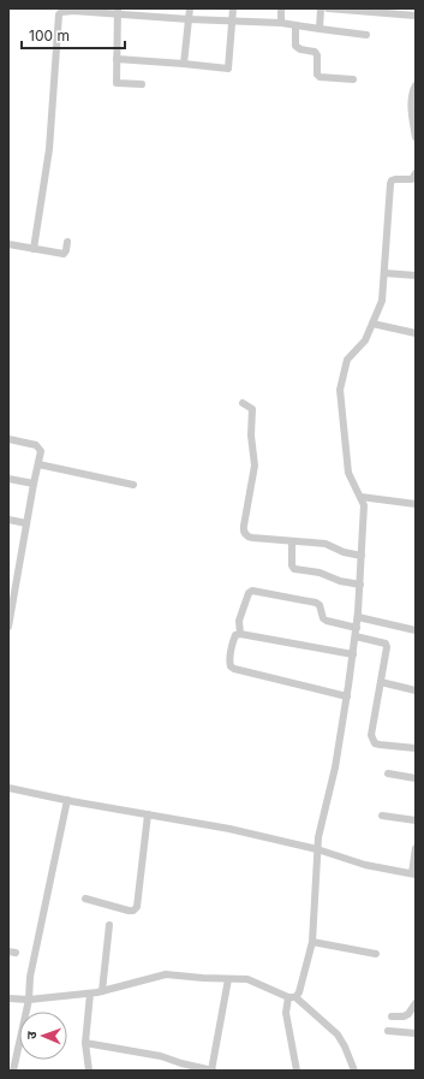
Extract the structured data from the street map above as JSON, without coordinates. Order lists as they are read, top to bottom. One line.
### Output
{"scale_bar":"100 m","north":"left"}
